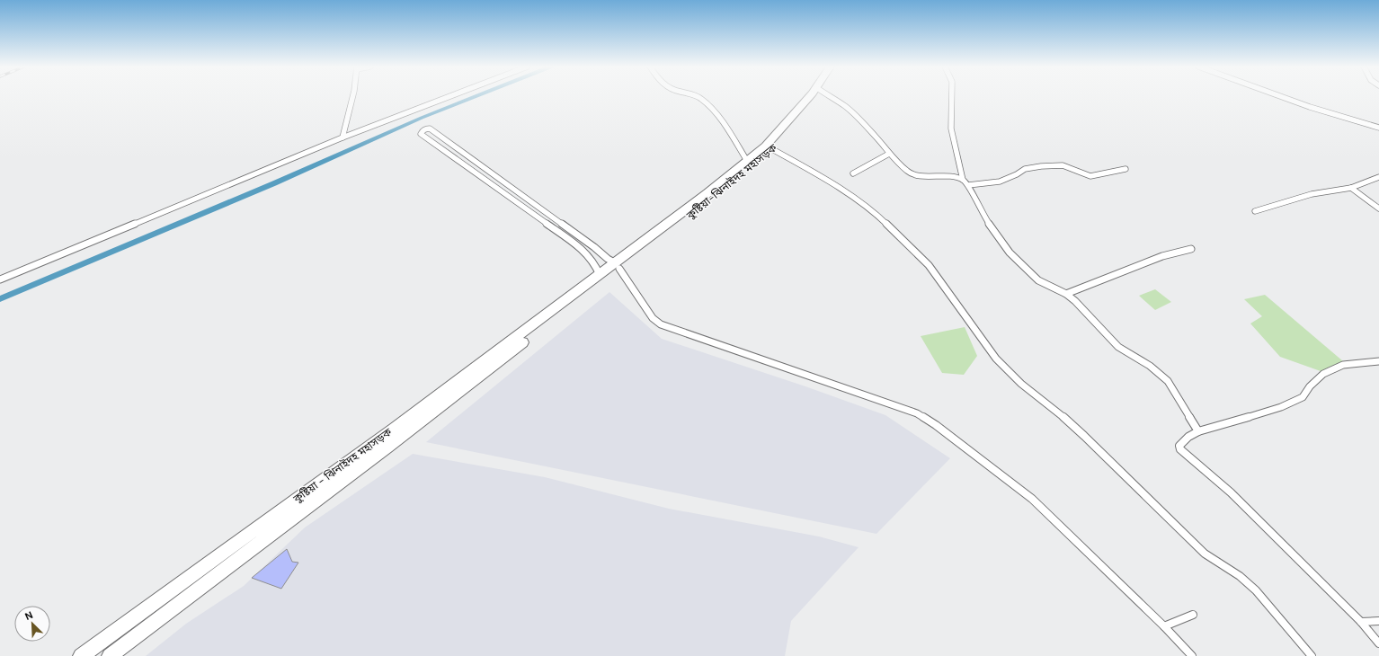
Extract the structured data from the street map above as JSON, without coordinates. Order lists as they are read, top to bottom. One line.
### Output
{"streets":{"highway":["কুষ্টিয়া-ঝিনাইদহ মহাসড়ক","কুষ্টিয়া - ঝিনাইদহ মহাসড়ক"]},"crossings":[["কুষ্টিয়া-ঝিনাইদহ মহাসড়ক","কুষ্টিয়া - ঝিনাইদহ মহাসড়ক"]],"north":"top left"}
